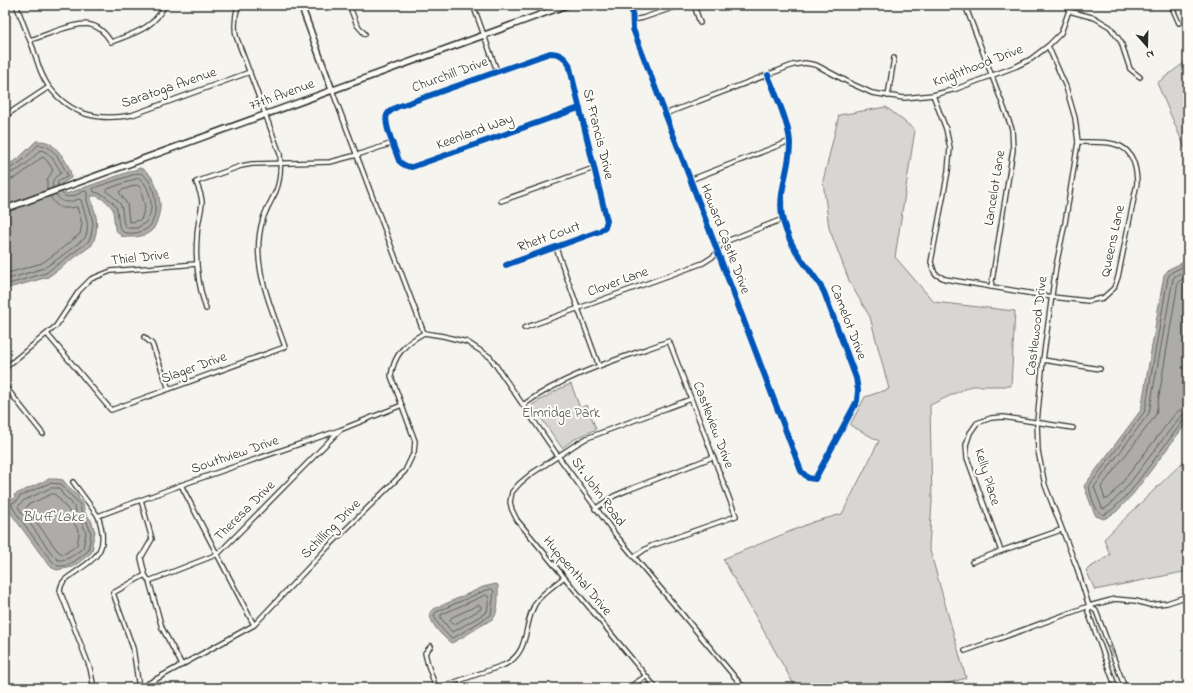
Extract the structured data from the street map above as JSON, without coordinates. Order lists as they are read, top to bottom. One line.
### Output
{"streets":{"street":["Knighthood Drive","Churchill Drive","Saratoga Avenue","77th Avenue","Keenland Way","St Francis Drive","Lancelot Lane","Rhett Court","Howard Castle Drive","Queens Lane","Thiel Drive","Clover Lane","Camelot Drive","Castlewood Drive","Slager Drive","Castleview Drive","Southview Drive","Kelly Place","St. John Road","Theresa Drive","Schilling Drive","Huppenthal Drive"]},"crossings":[["Knighthood Drive","Lancelot Lane"],["Knighthood Drive","Howard Castle Drive"],["Knighthood Drive","Queens Lane"],["Knighthood Drive","Camelot Drive"],["Knighthood Drive","Castlewood Drive"],["Churchill Drive","Keenland Way"],["Churchill Drive","St Francis Drive"],["Keenland Way","St Francis Drive"],["St Francis Drive","Rhett Court"],["Lancelot Lane","Queens Lane"],["Howard Castle Drive","Clover Lane"],["Howard Castle Drive","Camelot Drive"],["Queens Lane","Castlewood Drive"],["Thiel Drive","Slager Drive"],["Clover Lane","Camelot Drive"],["Castlewood Drive","Kelly Place"],["Castleview Drive","St. John Road"],["Castleview Drive","Huppenthal Drive"],["Southview Drive","Theresa Drive"],["Southview Drive","Schilling Drive"],["St. John Road","Schilling Drive"],["St. John Road","Huppenthal Drive"]],"water":["Bluff Lake"],"parks":["Elmridge Park"],"north":"bottom"}
